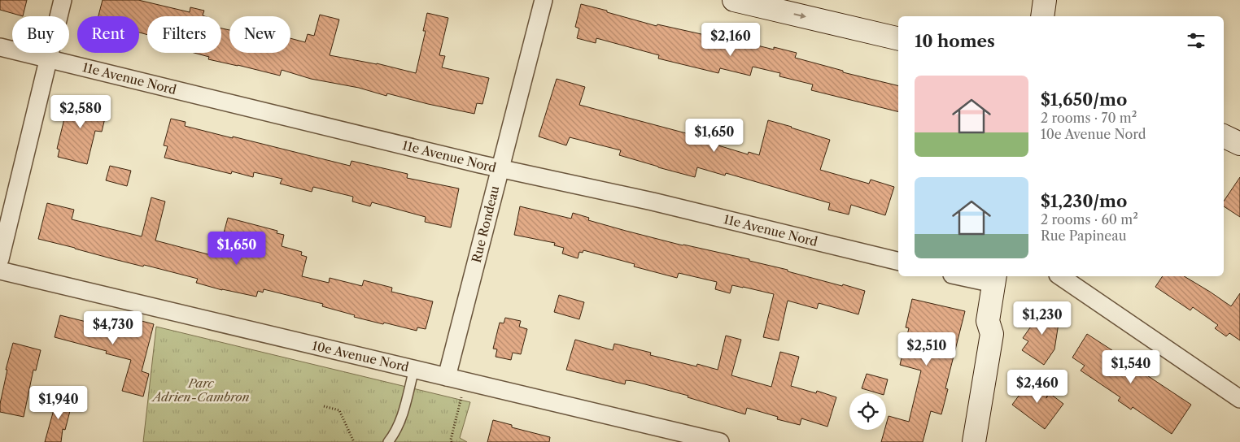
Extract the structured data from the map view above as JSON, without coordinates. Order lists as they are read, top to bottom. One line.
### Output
{"streets":{"street":["11e Avenue Nord","Rue Rondeau","10e Avenue Nord"]},"crossings":[["11e Avenue Nord","Rue Rondeau"],["Rue Rondeau","10e Avenue Nord"]],"parks":["Parc Adrien-Cambron"],"page":{"chip":["Buy","Rent","Filters","New"],"heading":"10 homes","price":["$2,160","$2,580","$1,650","$1,650","$1,230","$4,730","$2,510","$1,540","$2,460","$1,940"],"list":[{"name":"$1,650/mo","note":"2 rooms · 70 m² · 10e Avenue Nord"},{"name":"$1,230/mo","note":"2 rooms · 60 m² · Rue Papineau"}]}}
